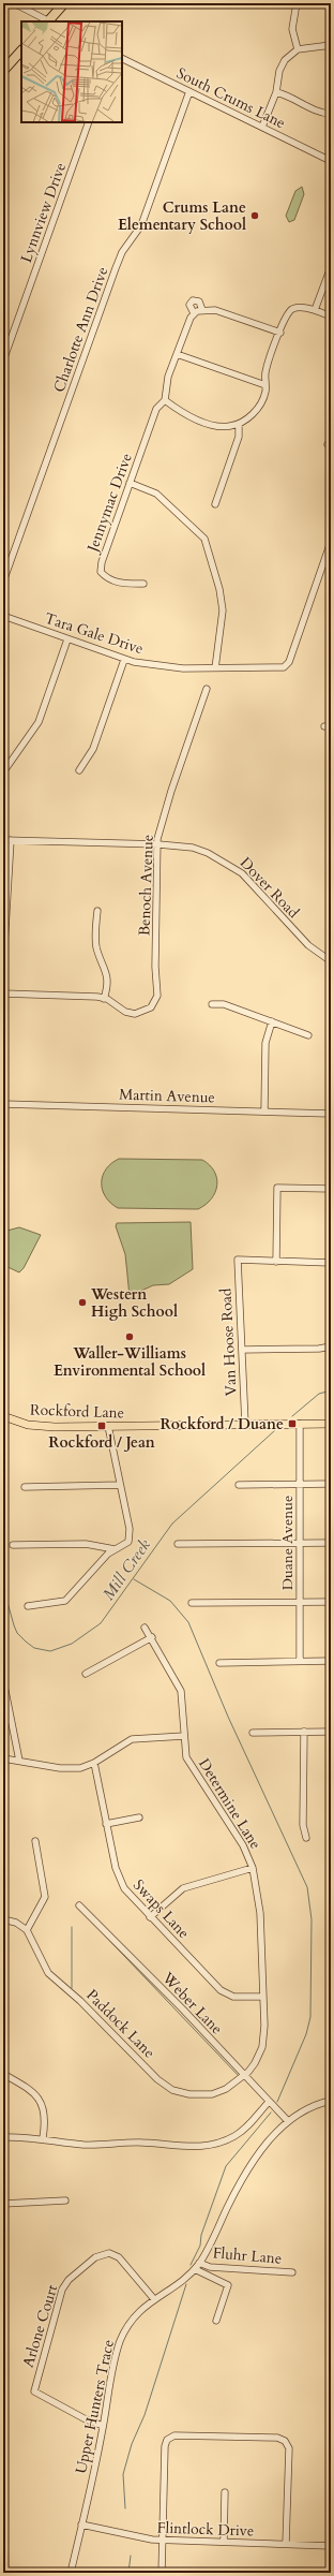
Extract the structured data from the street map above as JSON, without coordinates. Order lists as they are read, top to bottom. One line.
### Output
{"streets":{"main road":["Rockford Lane"],"street":["South Crums Lane","Lynnview Drive","Charlotte Ann Drive","Jennymac Drive","Tara Gale Drive","Benoch Avenue","Dover Road","Martin Avenue","Van Hoose Road","Duane Avenue","Determine Lane","Swaps Lane","Weber Lane","Paddock Lane","Fluhr Lane","Arlone Court","Upper Hunters Trace","Flintlock Drive"]},"crossings":[["South Crums Lane","Charlotte Ann Drive"],["Benoch Avenue","Dover Road"],["Van Hoose Road","Rockford Lane"],["Rockford Lane","Duane Avenue"],["Determine Lane","Swaps Lane"],["Determine Lane","Weber Lane"],["Determine Lane","Paddock Lane"],["Weber Lane","Paddock Lane"],["Weber Lane","Upper Hunters Trace"],["Fluhr Lane","Upper Hunters Trace"],["Arlone Court","Upper Hunters Trace"],["Upper Hunters Trace","Flintlock Drive"]],"water":["Mill Creek"],"places":{"other":["Crums Lane Elementary School","Western High School","Waller-Williams Environmental School"],"transit":["Rockford / Duane","Rockford / Jean"]}}
